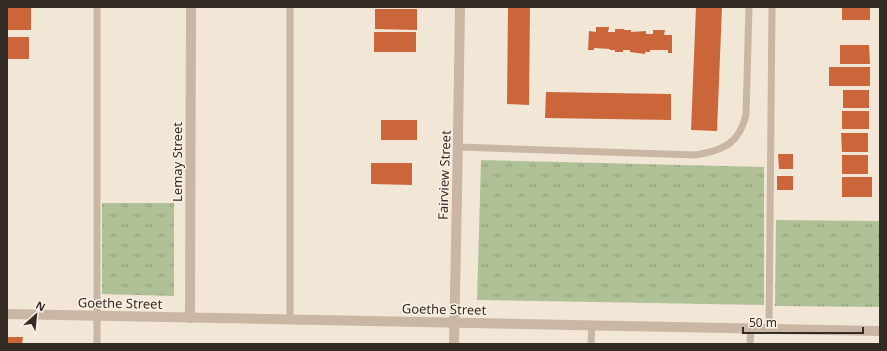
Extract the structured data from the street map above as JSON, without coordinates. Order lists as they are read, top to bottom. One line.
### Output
{"streets":{"street":["Lemay Street","Fairview Street","Goethe Street"]},"crossings":[["Lemay Street","Goethe Street"],["Fairview Street","Goethe Street"]],"scale_bar":"50 m","north":"top right"}
